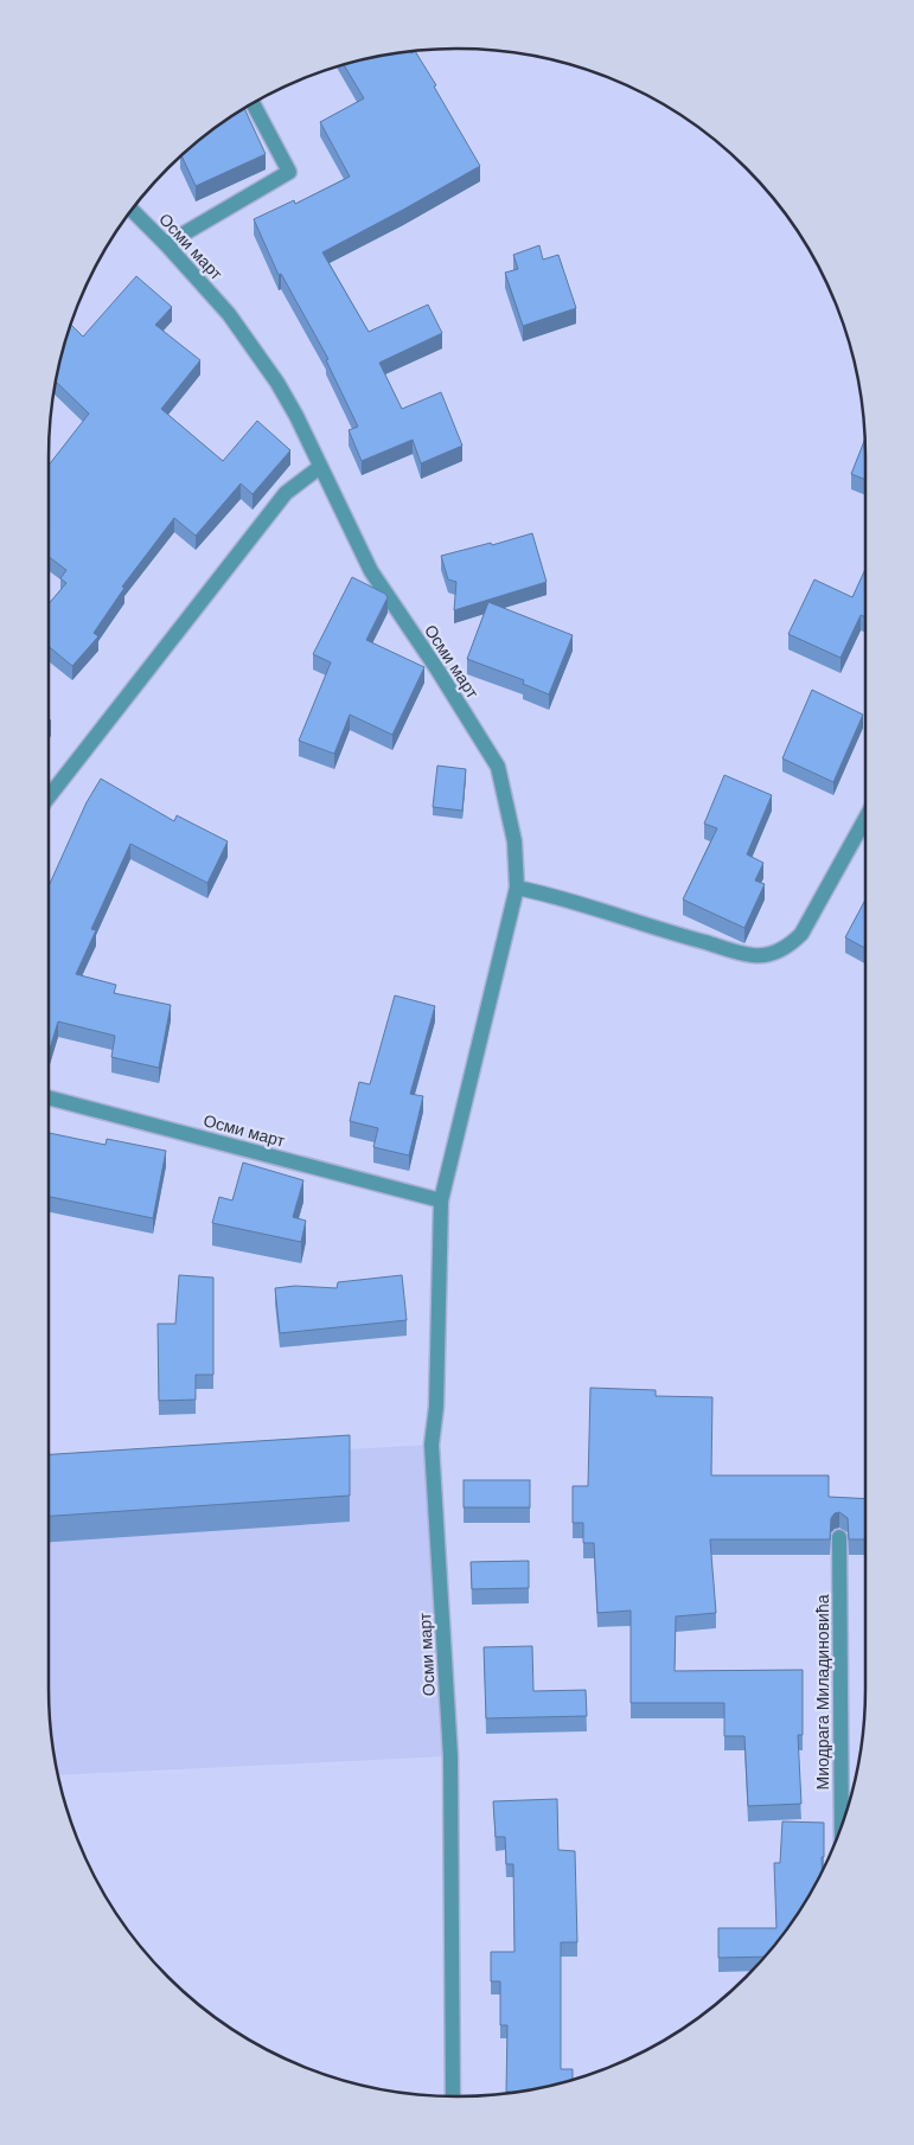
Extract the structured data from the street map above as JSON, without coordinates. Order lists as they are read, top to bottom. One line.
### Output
{"streets":{"street":["Осми март","Миодрага Миладиновића"]}}
